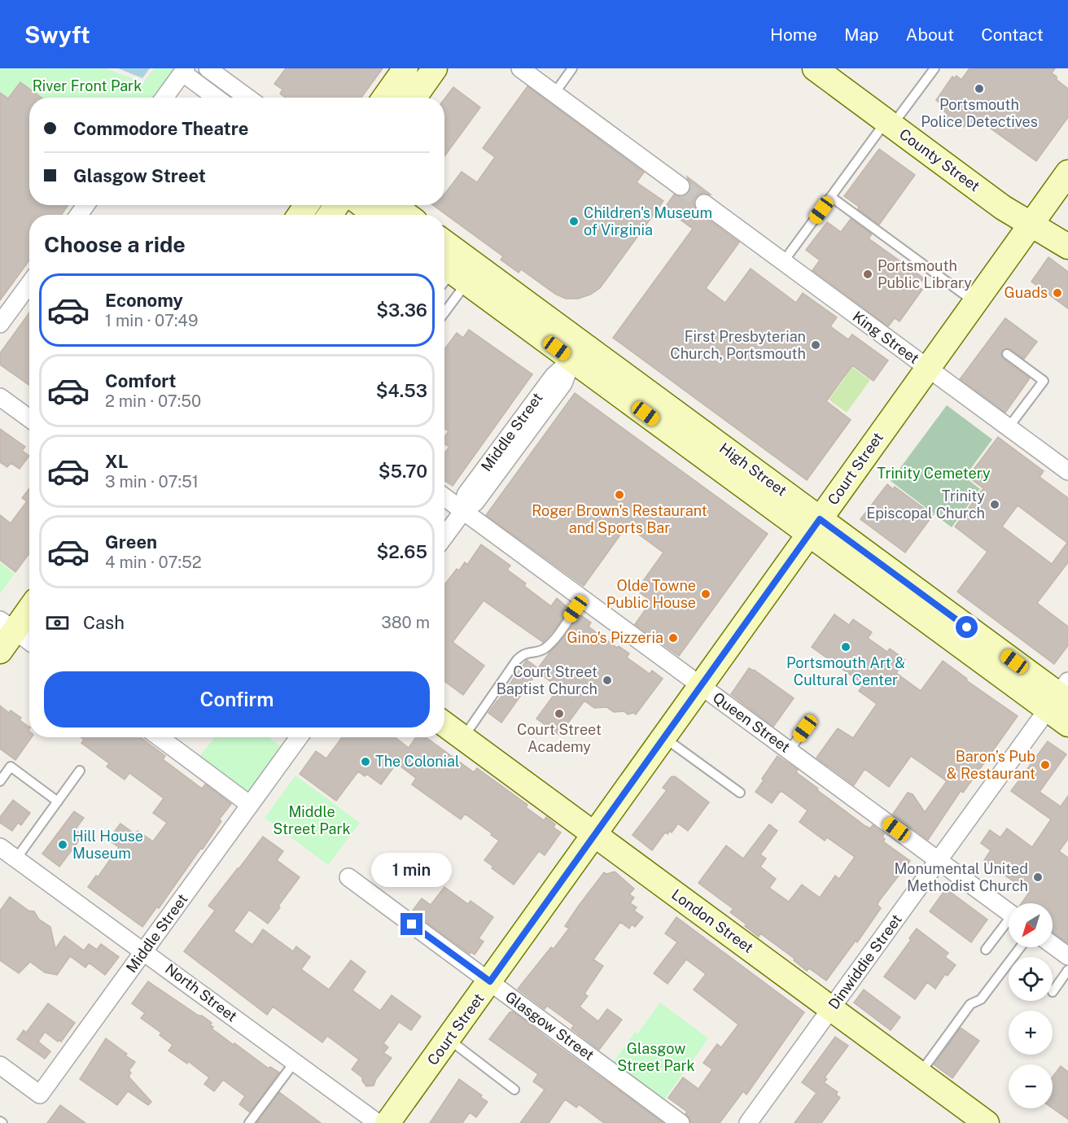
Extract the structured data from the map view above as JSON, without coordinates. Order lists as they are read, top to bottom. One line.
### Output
{"streets":{"street":["County Street","King Street","Middle Street","Court Street","High Street","Queen Street","London Street","Dinwiddie Street","North Street","Glasgow Street"]},"crossings":[["County Street","Court Street"],["King Street","Court Street"],["Middle Street","High Street"],["Middle Street","Queen Street"],["Middle Street","North Street"],["Court Street","High Street"],["Court Street","Queen Street"],["Court Street","London Street"],["Court Street","Glasgow Street"],["High Street","Dinwiddie Street"],["Queen Street","Dinwiddie Street"],["London Street","Dinwiddie Street"]],"parks":["River Front Park","Trinity Cemetery","Middle Street Park","Glasgow Street Park"],"places":["Portsmouth Police Detectives","Children's Museum of Virginia","Portsmouth Public Library","Guads","First Presbyterian Church, Portsmouth","Roger Brown's Restaurant and Sports Bar","Trinity Episcopal Church","Olde Towne Public House","Gino's Pizzeria","Portsmouth Art & Cultural Center","Court Street Baptist Church","Court Street Academy","The Colonial","Baron’s Pub & Restaurant","Hill House Museum","Monumental United Methodist Church"],"north":"bottom left","page":{"header":"Swyft","nav":["Home","Map","About","Contact"],"banner":["Commodore Theatre","Glasgow Street"],"heading":"Choose a ride","list":[{"name":"Economy","note":"1 min · 07:49","value":"$3.36"},{"name":"Comfort","note":"2 min · 07:50","value":"$4.53"},{"name":"XL","note":"3 min · 07:51","value":"$5.70"},{"name":"Green","note":"4 min · 07:52","value":"$2.65"}],"pay":["Cash","380 m"],"buttons":"Confirm","bubble":"1 min","map_buttons":["+","−"]}}
